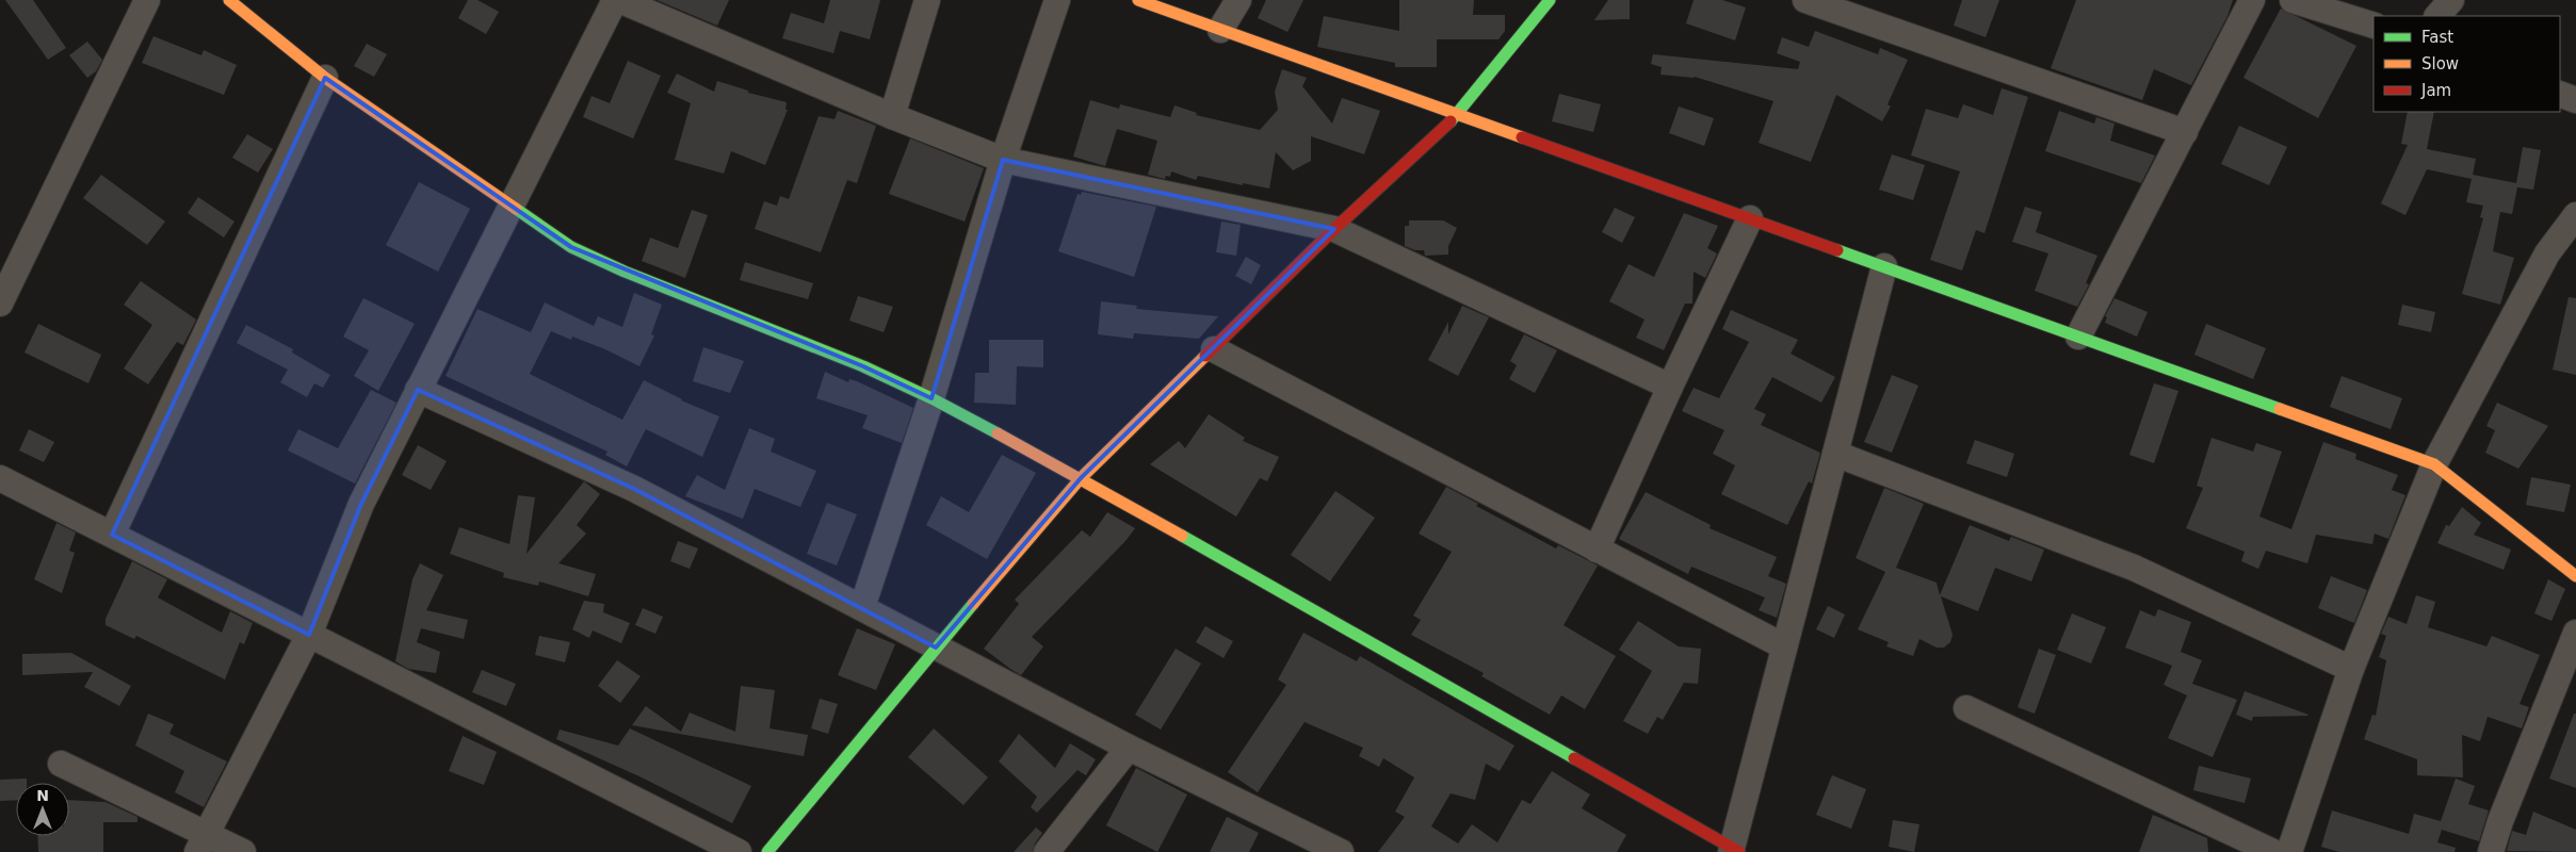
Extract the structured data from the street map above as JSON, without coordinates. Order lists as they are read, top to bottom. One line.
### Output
{"legend":["Fast","Slow","Jam"],"north":"top"}
